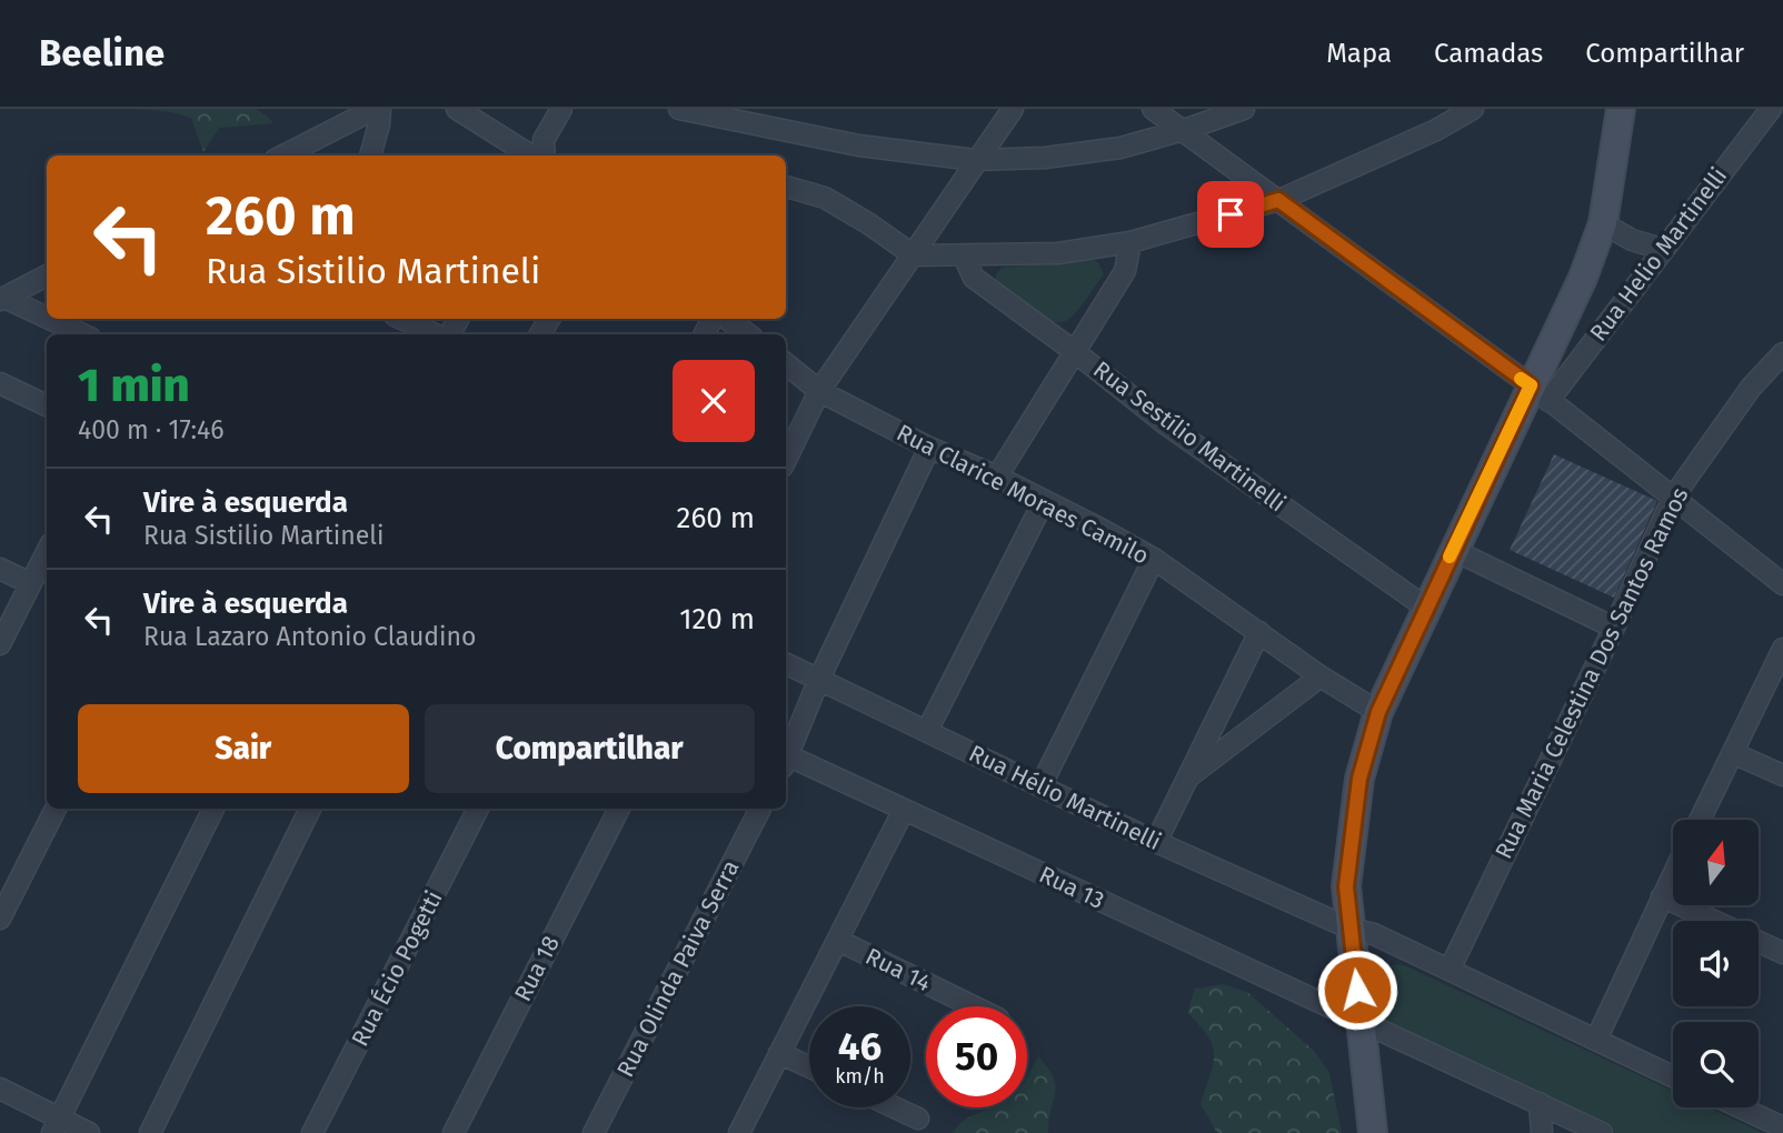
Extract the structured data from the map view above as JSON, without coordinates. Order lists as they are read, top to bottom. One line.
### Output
{"streets":{"street":["Rua Helio Martinelli","Rua Sestílio Martinelli","Rua Clarice Moraes Camilo","Rua Maria Celestina Dos Santos Ramos","Rua Hélio Martinelli","Rua 13","Rua Écio Pogetti","Rua 18","Rua Olinda Paiva Serra","Rua 14"]},"crossings":[["Rua Maria Celestina Dos Santos Ramos","Rua Hélio Martinelli"]],"north":"top","page":{"header":"Beeline","nav":["Mapa","Camadas","Compartilhar"],"turn":["260 m","Rua Sistilio Martineli"],"heading":["1 min","400 m · 17:46"],"list":[{"name":"Vire à esquerda","note":"Rua Sistilio Martineli","value":"260 m"},{"name":"Vire à esquerda","note":"Rua Lazaro Antonio Claudino","value":"120 m"}],"buttons":["Sair","Compartilhar"],"speed":"46 km/h","limit":"50"}}
